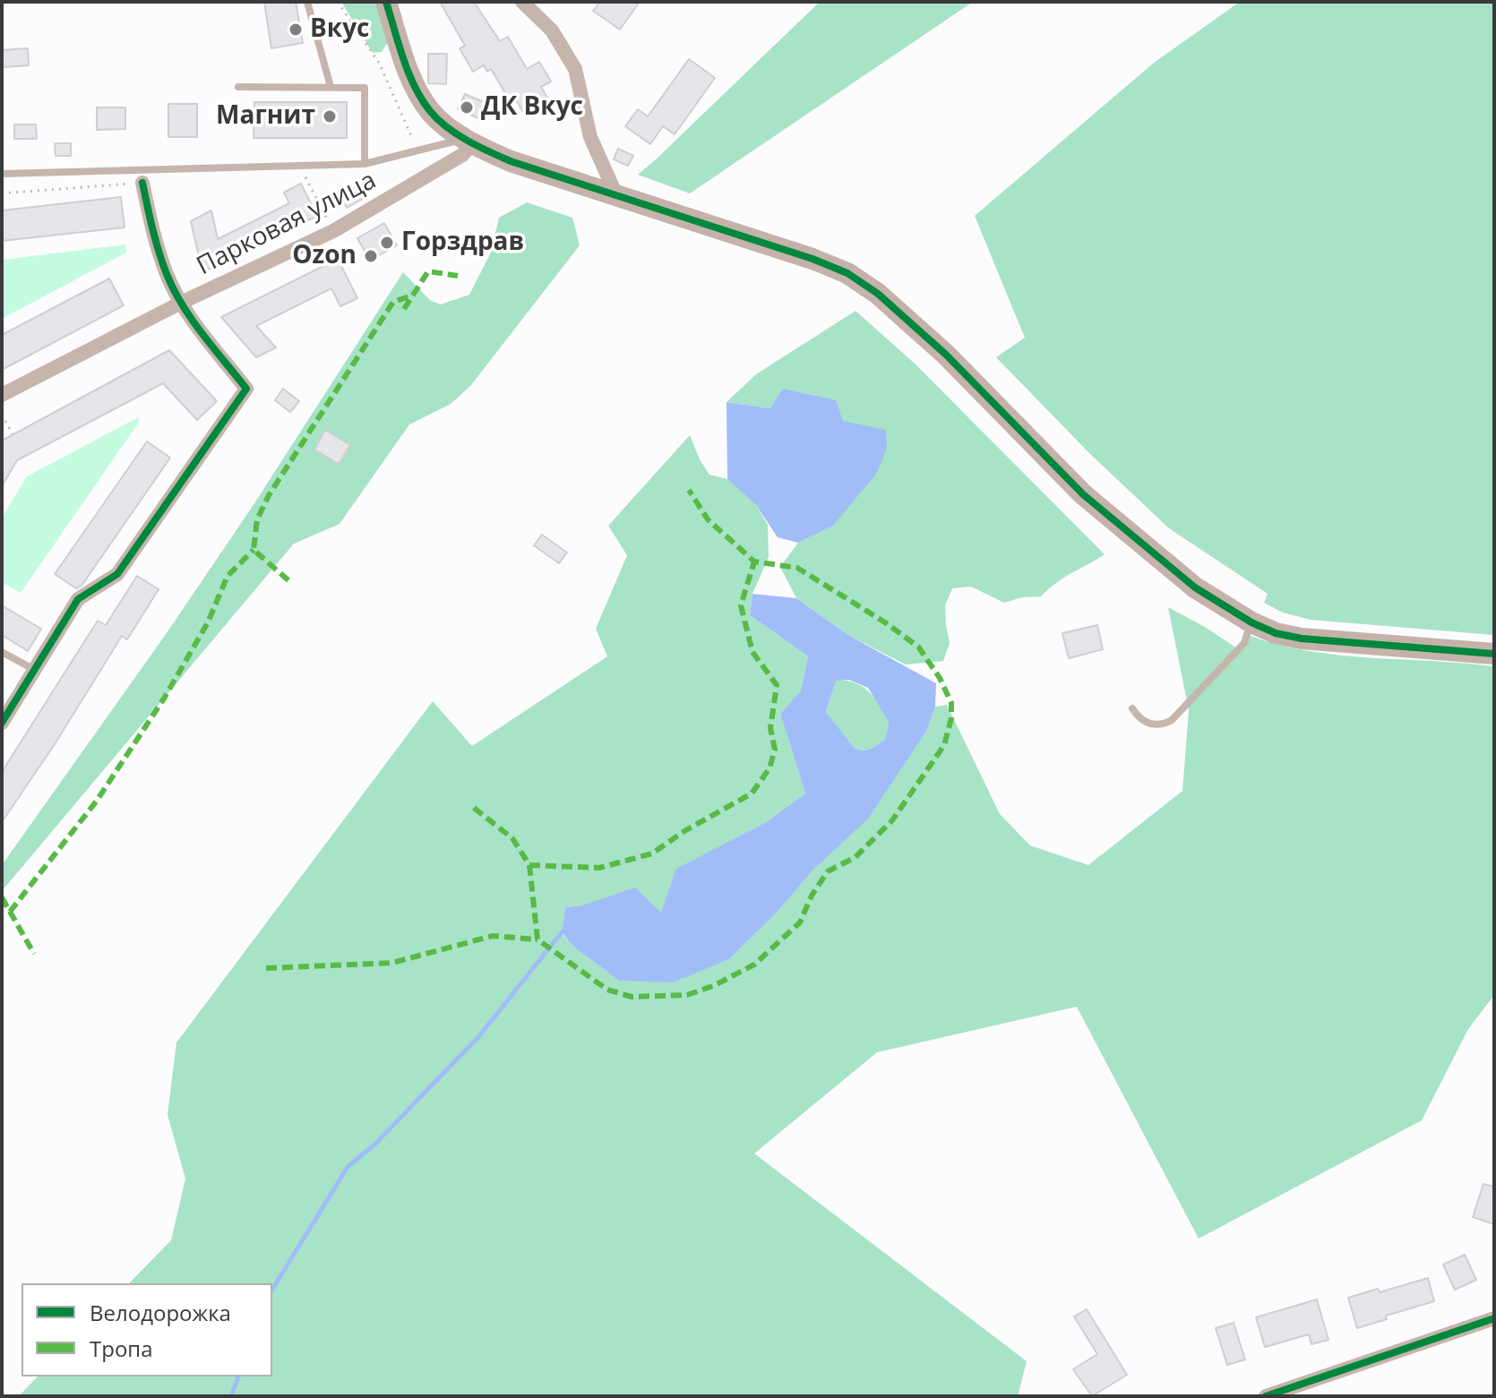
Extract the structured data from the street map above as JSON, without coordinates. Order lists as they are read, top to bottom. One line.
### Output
{"streets":{"street":["Парковая улица"]},"places":["Вкус","ДК Вкус","Магнит","Горздрав","Ozon"],"legend":["Велодорожка","Тропа"]}
